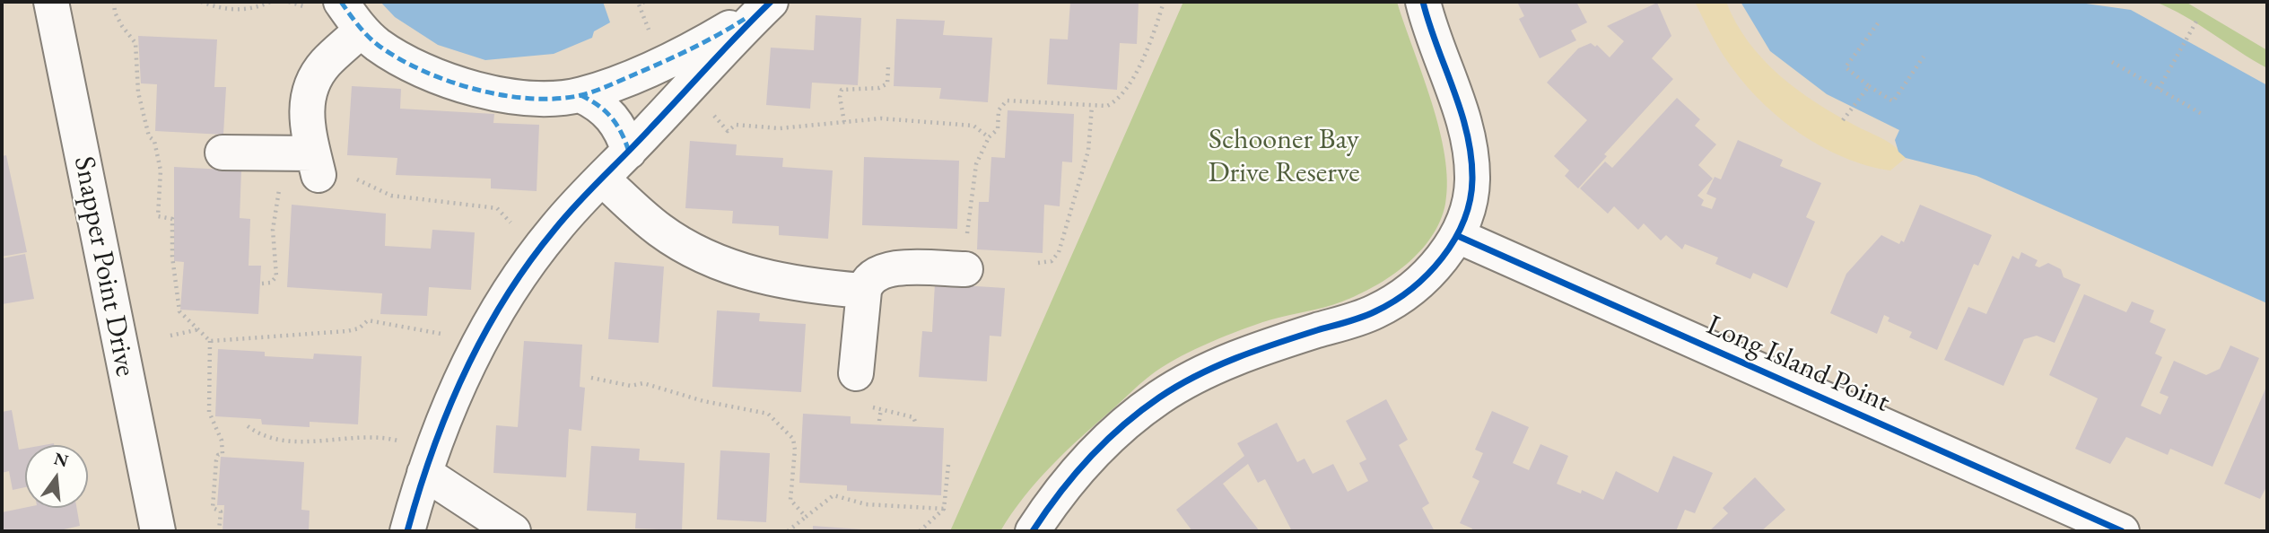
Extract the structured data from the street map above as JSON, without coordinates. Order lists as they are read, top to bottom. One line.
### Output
{"streets":{"street":["Snapper Point Drive","Long Island Point"]},"parks":["Schooner Bay Drive Reserve"],"north":"top"}
